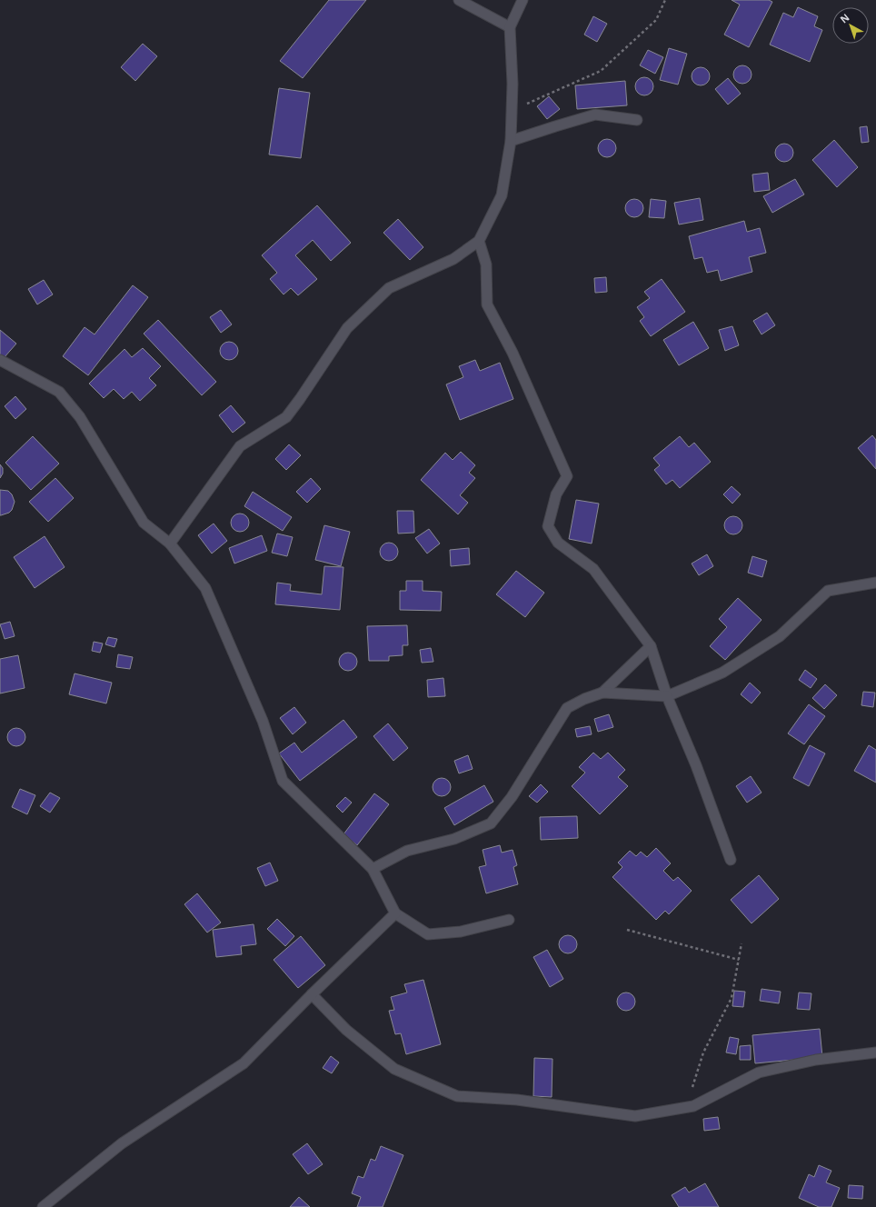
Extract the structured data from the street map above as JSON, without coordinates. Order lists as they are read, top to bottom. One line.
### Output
{"north":"top left"}
